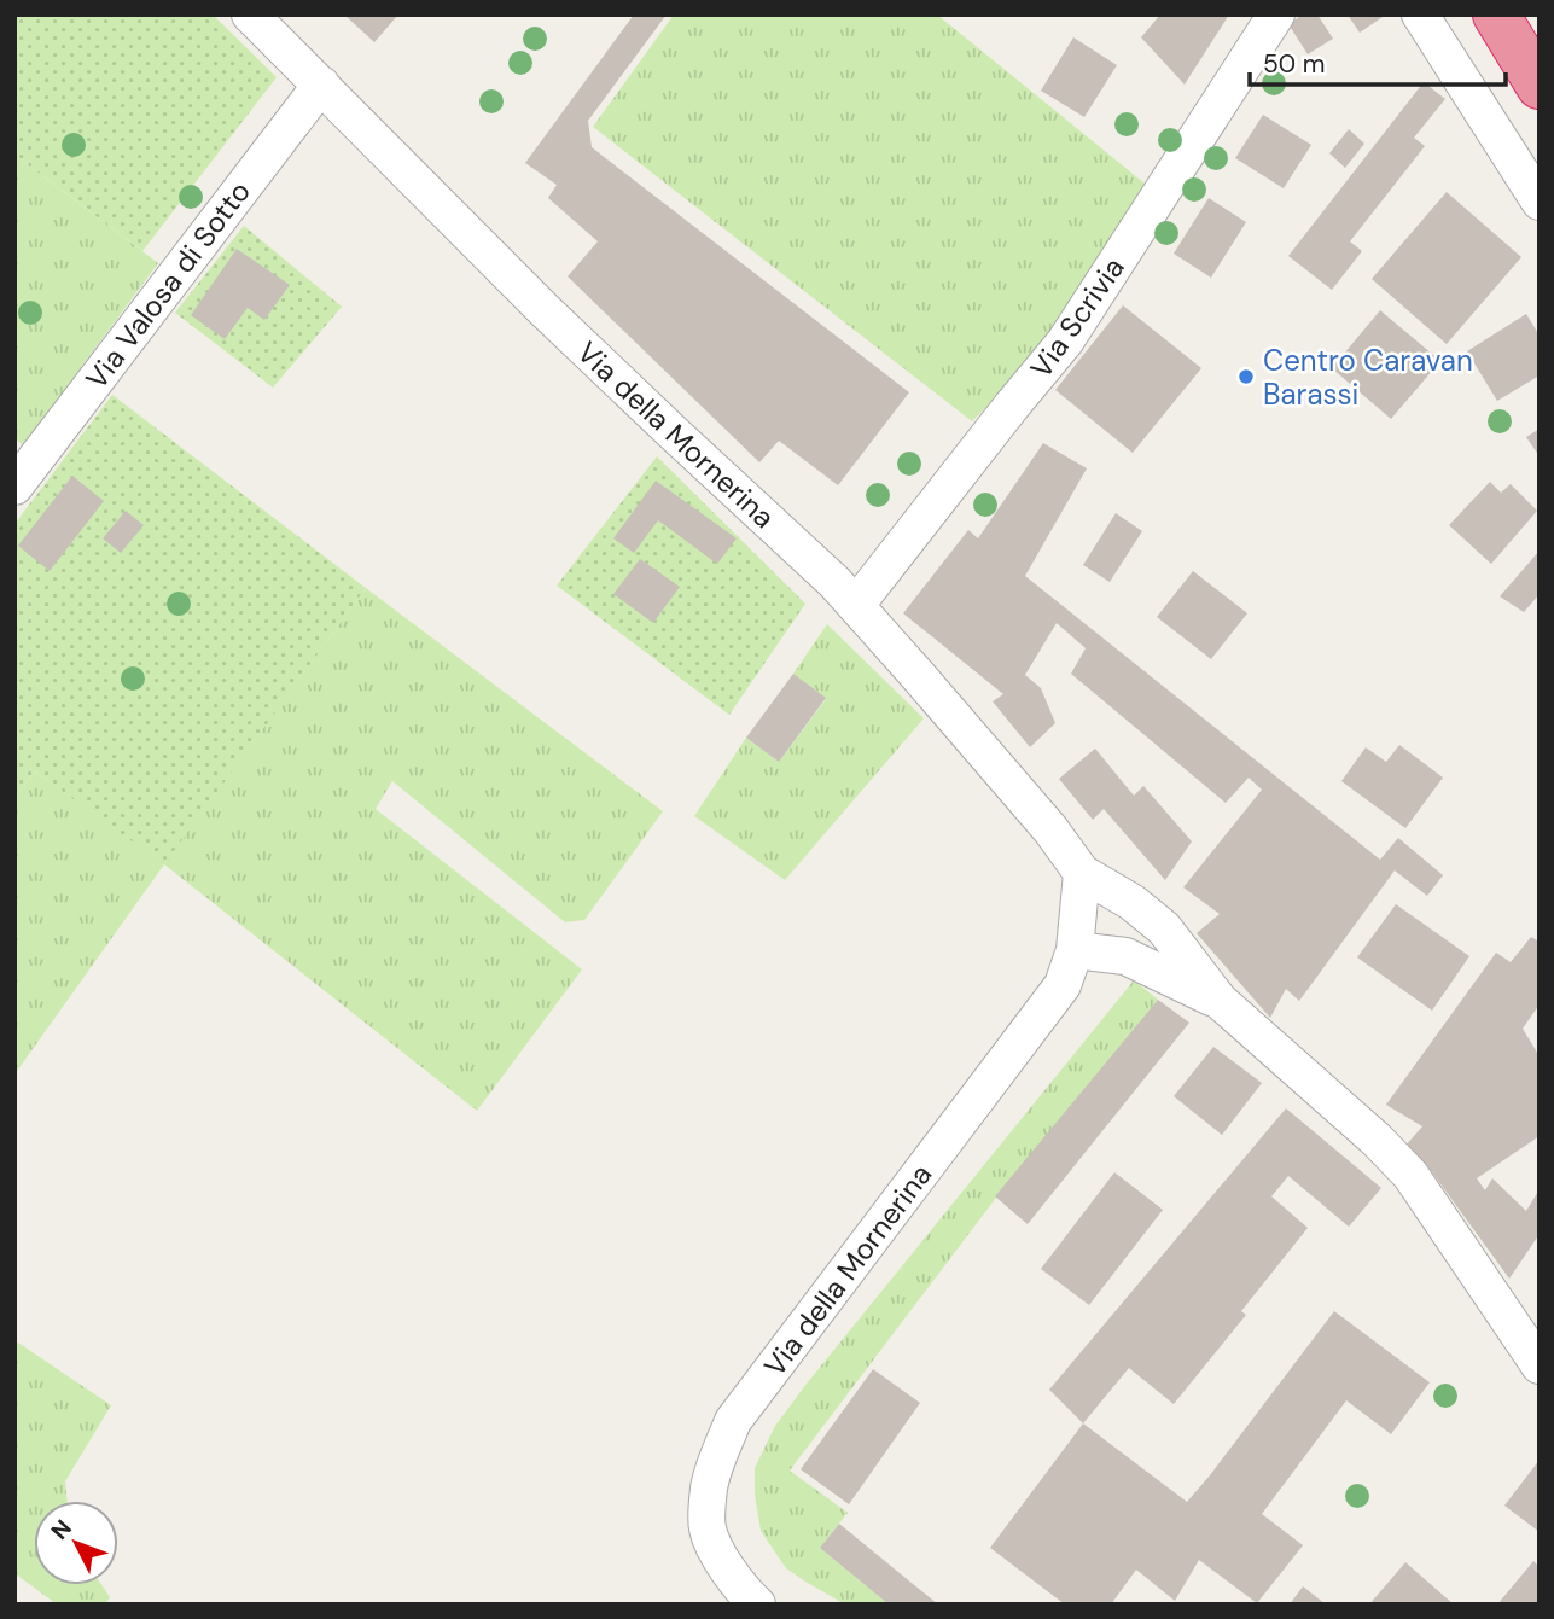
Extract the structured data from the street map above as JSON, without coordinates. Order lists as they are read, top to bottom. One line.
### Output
{"streets":{"street":["Via Valosa di Sotto","Via Scrivia","Via della Mornerina"]},"crossings":[["Via Valosa di Sotto","Via della Mornerina"],["Via Scrivia","Via della Mornerina"]],"places":["Centro Caravan Barassi"],"scale_bar":"50 m","north":"top left"}
